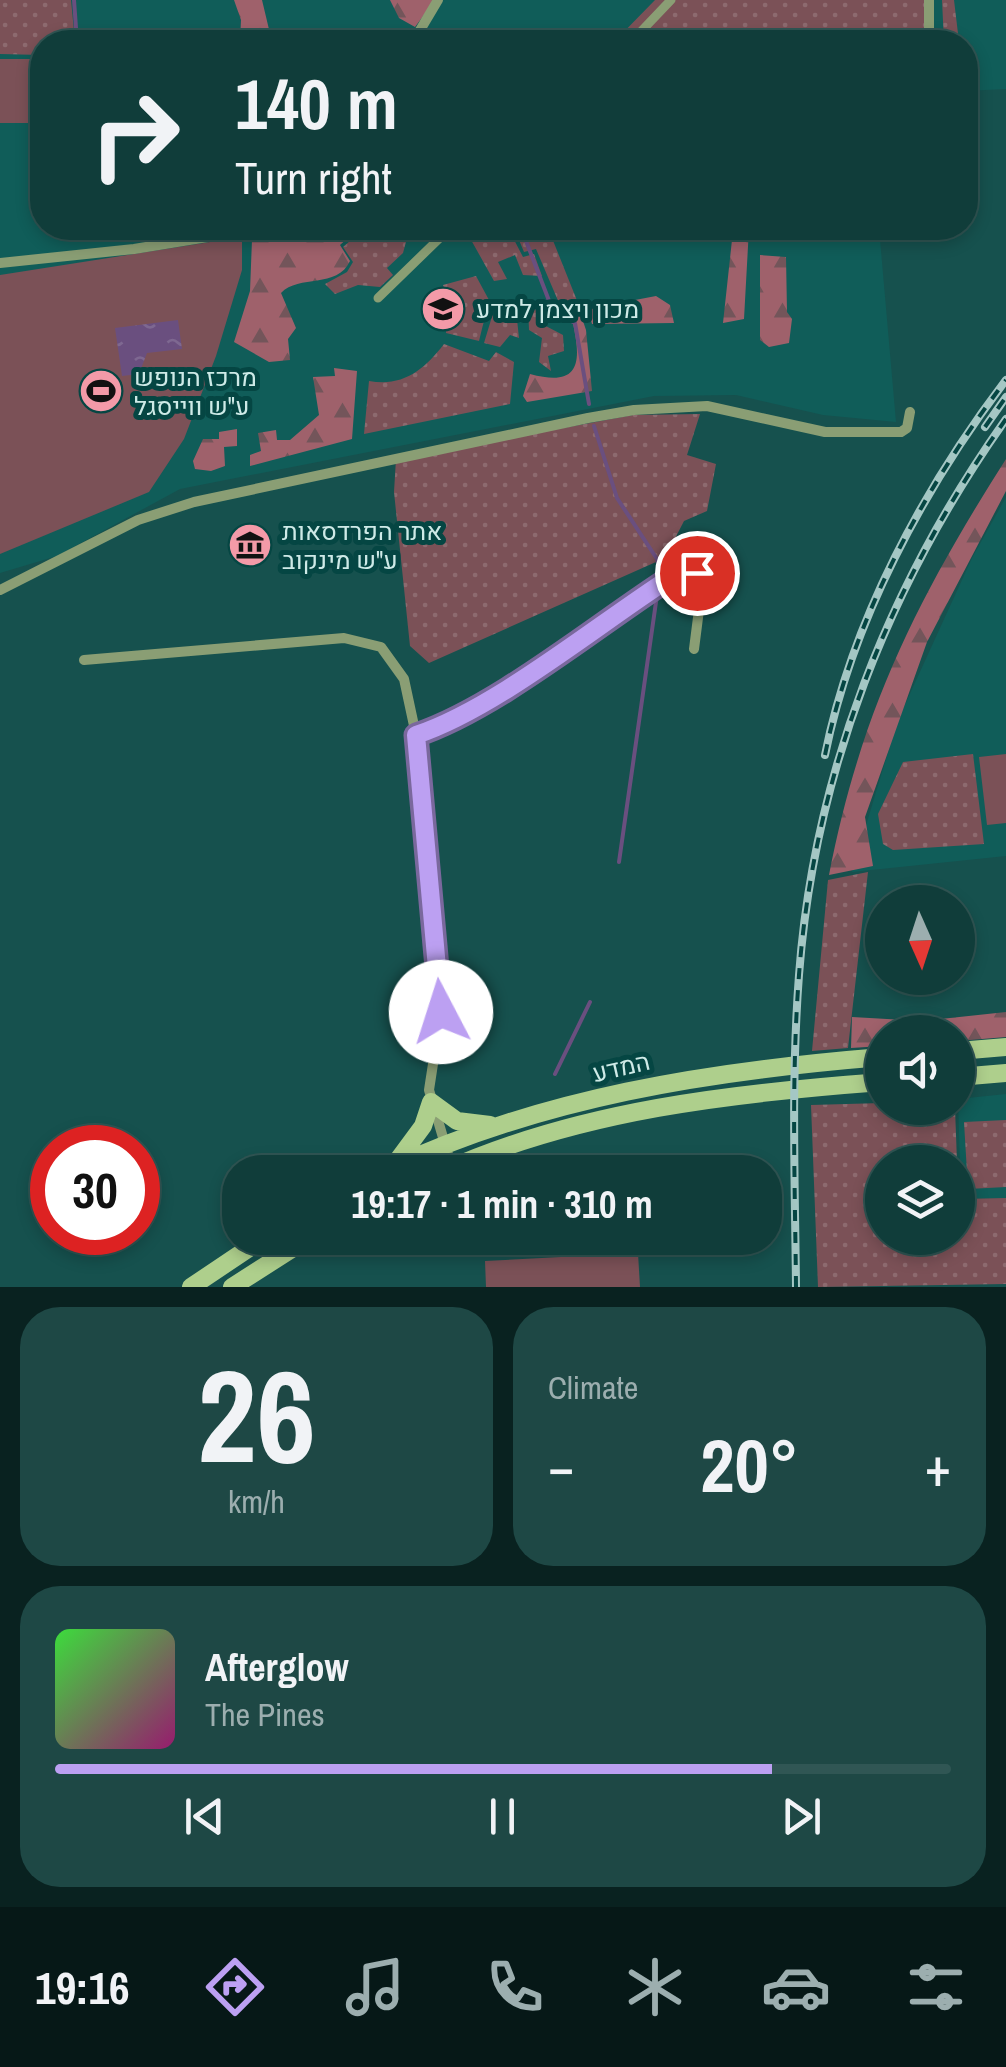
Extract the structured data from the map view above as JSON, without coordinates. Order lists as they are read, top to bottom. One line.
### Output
{"streets":{"main road":["המדע"]},"places":{"school or university":["מכון ויצמן למדע"],"sports":["מרכז הנופש ע\"ש ווייסגל"],"museum":["אתר הפרדסאות ע\"ש מינקוב"]},"north":"bottom","page":{"turn":["140 m","Turn right"],"limit":"30","trip":"19:17 · 1 min · 310 m","tile":[["26","km/h"],"Climate"],"heat":["−","20°","+"],"song":["Afterglow","The Pines"],"tabs":"19:16"}}
